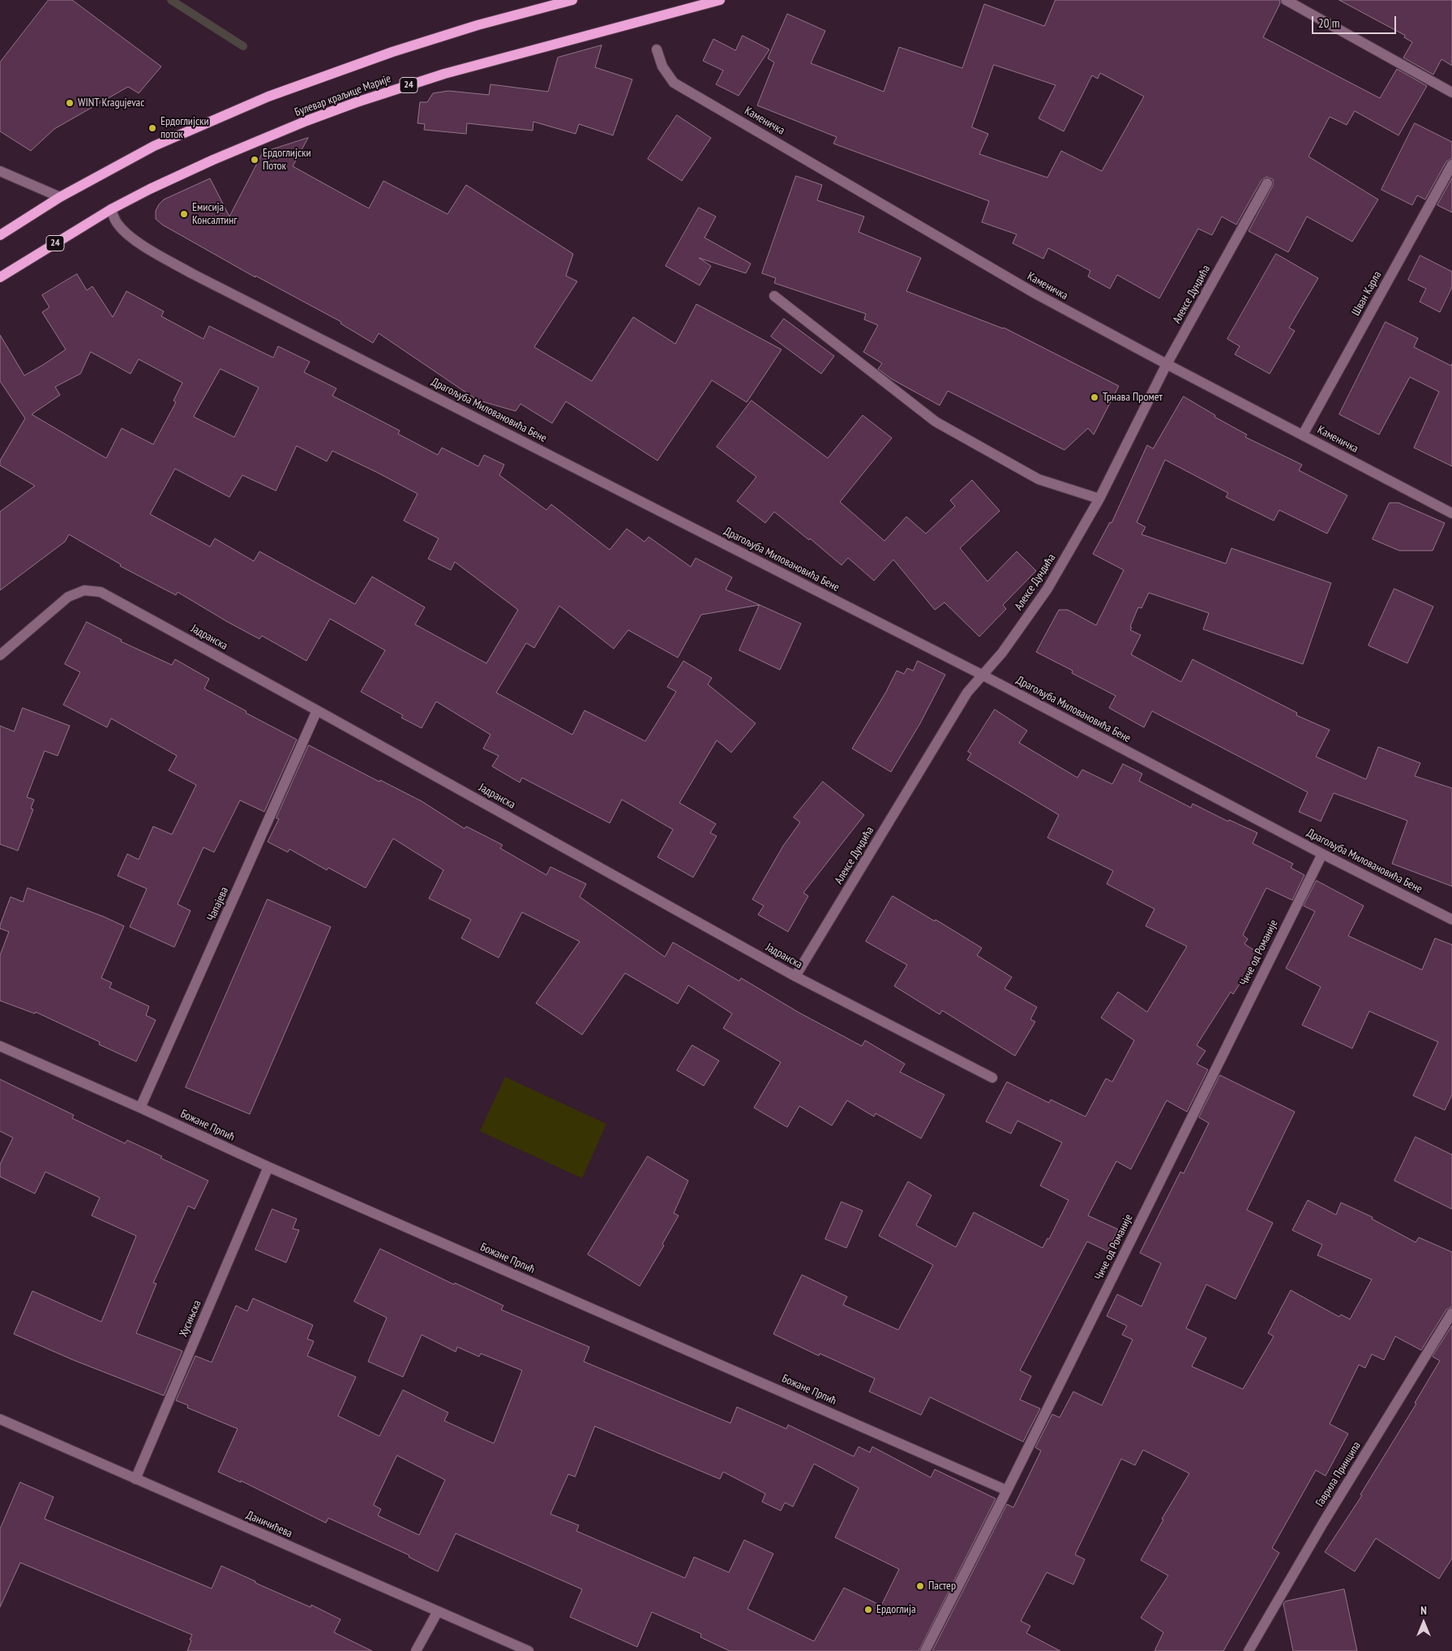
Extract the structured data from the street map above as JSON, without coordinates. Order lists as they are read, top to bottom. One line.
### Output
{"streets":{"main road":["24","Булевар краљице Марије"],"street":["Каменичка","Шван Карла","Алексе Дундића","Драгољуба Миловановића Бене","Јадранска","Чапајева","Чиче од Романије","Божане Прпић","Хусињска","Гаврила Принципа","Даничићева"]},"crossings":[["Булевар краљице Марије","Драгољуба Миловановића Бене"],["Каменичка","Шван Карла"],["Каменичка","Алексе Дундића"],["Алексе Дундића","Драгољуба Миловановића Бене"],["Алексе Дундића","Јадранска"],["Драгољуба Миловановића Бене","Чиче од Романије"],["Јадранска","Чапајева"],["Чапајева","Божане Прпић"],["Чиче од Романије","Божане Прпић"],["Божане Прпић","Хусињска"],["Хусињска","Даничићева"]],"places":["WINT Kragujevac","Ердоглијски поток","Ердоглијски Поток","Емисија Консалтинг","Трнава Промет","Пастер","Ердоглија"],"scale_bar":"20 m","north":"top"}
